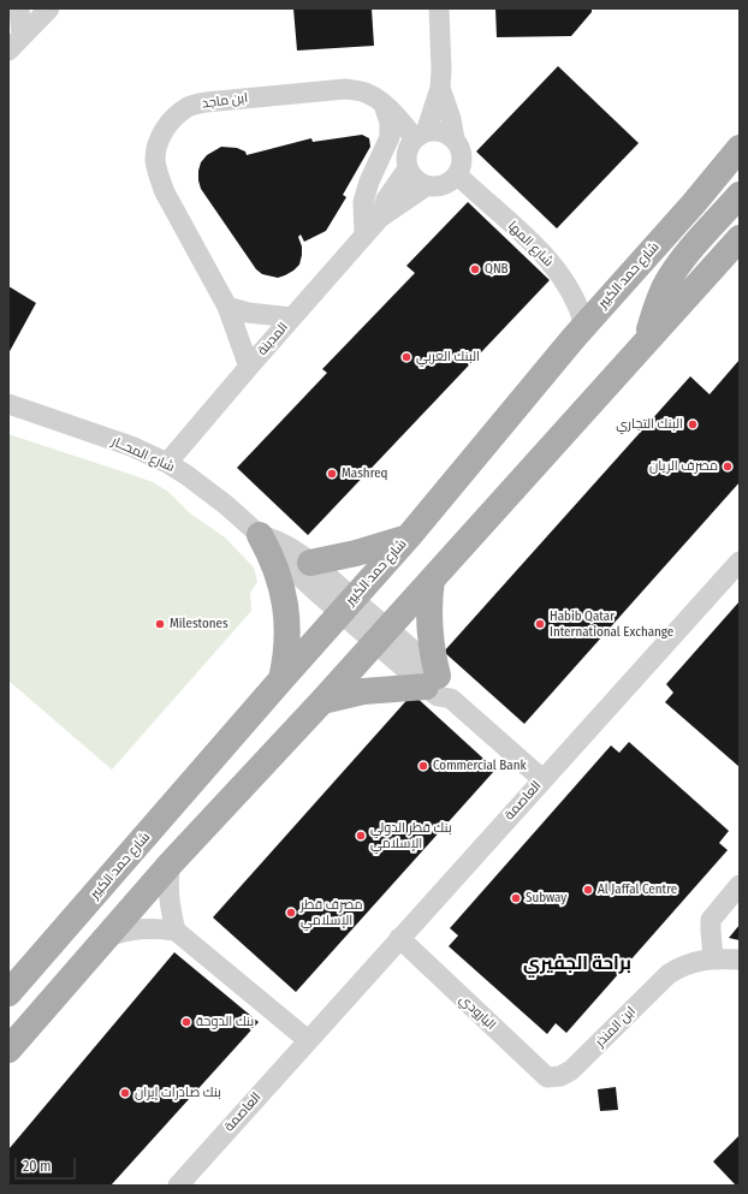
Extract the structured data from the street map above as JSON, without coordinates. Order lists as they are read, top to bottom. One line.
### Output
{"streets":{"main road":["شارع حمد الكبير"],"street":["ابن ماجد","شارع المها","المدينة","شارع المحــار","العاصمة","البارودي","ابن المنذر"]},"crossings":[["ابن ماجد","شارع المها"],["ابن ماجد","المدينة"],["شارع المها","شارع حمد الكبير"],["شارع المها","المدينة"],["شارع حمد الكبير","شارع المحــار"],["المدينة","شارع المحــار"],["شارع المحــار","العاصمة"],["العاصمة","البارودي"],["البارودي","ابن المنذر"]],"districts":["براحة الجفيري"],"places":["QNB","البنك العربي","البنك التجاري","مصرف الريان","Mashreq","Milestones","Habib Qatar International Exchange","Commercial Bank","بنك قطر الدولي الإسلامي","Al Jaffal Centre","Subway","مصرف قطر الإسلامي","بنك الدوحة","بنك صادرات إيران"],"scale_bar":"20 m"}
